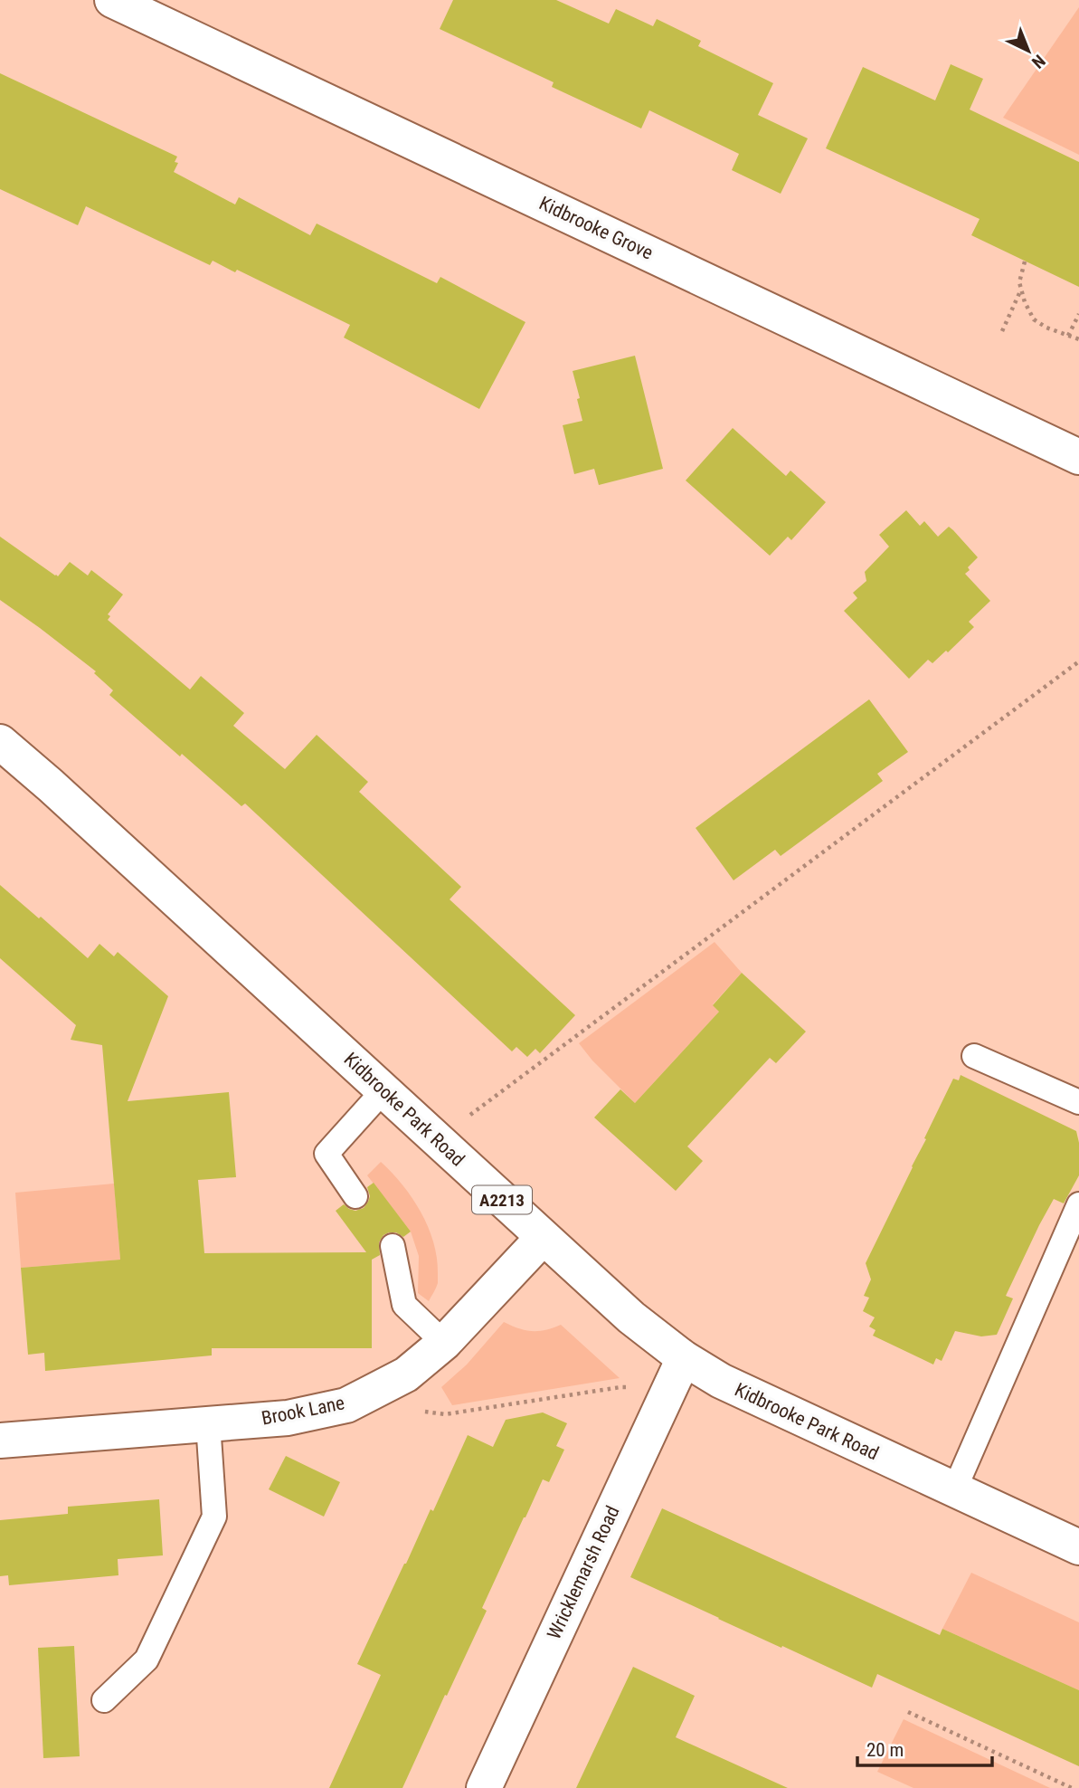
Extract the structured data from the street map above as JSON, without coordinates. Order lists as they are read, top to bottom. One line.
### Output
{"streets":{"street":["Kidbrooke Grove","Kidbrooke Park Road","A2213","Brook Lane","Wricklemarsh Road"]},"crossings":[["Kidbrooke Park Road","Brook Lane"],["Kidbrooke Park Road","Wricklemarsh Road"]],"scale_bar":"20 m","north":"bottom right"}
